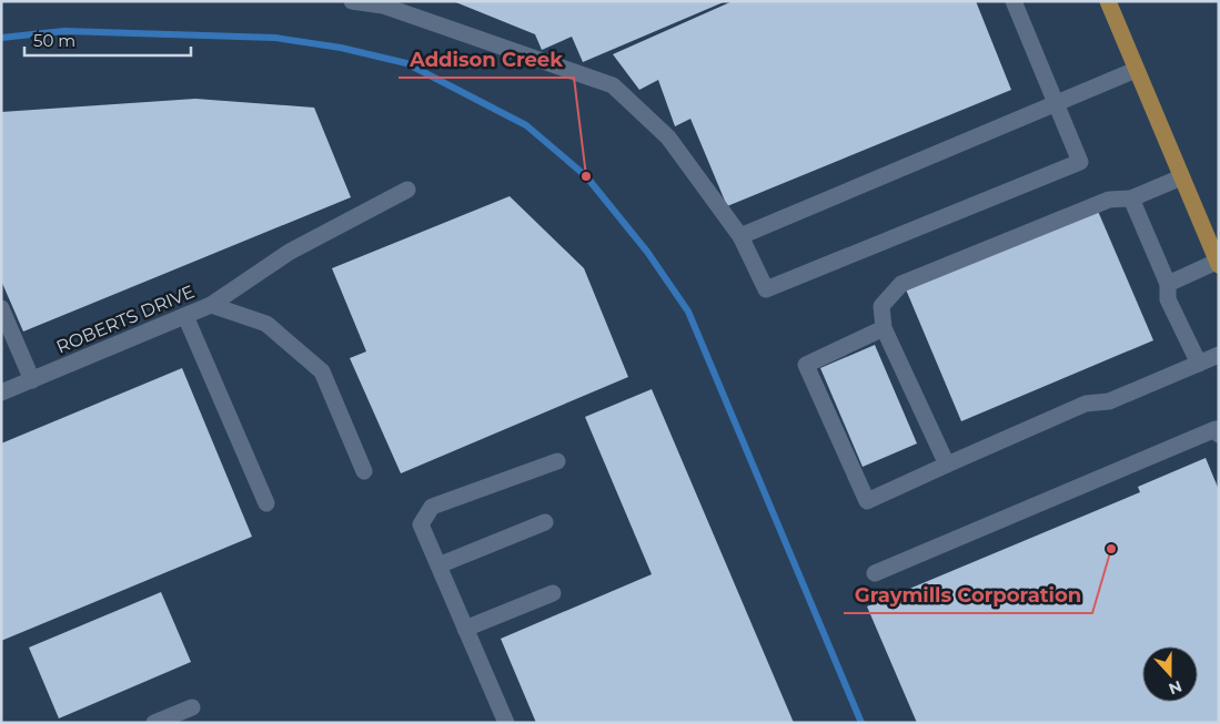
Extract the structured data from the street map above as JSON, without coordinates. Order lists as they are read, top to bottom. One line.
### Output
{"streets":{"street":["ROBERTS DRIVE"]},"places":["Addison Creek","Graymills Corporation"],"scale_bar":"50 m","north":"bottom"}
